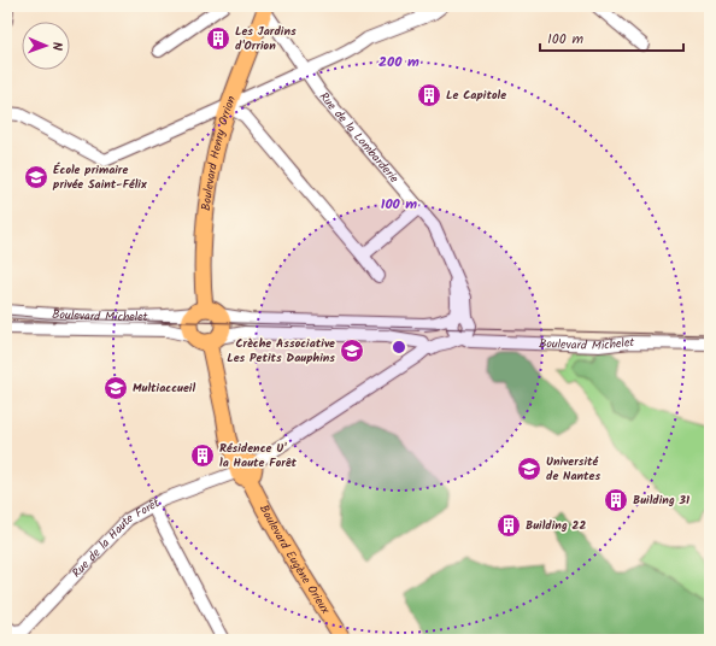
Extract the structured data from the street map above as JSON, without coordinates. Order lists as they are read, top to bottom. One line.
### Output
{"streets":{"main road":["Boulevard Henry Orrion","Boulevard Eugène Orieux"],"street":["Rue de la Lombarderie","Boulevard Michelet","Rue de la Haute Forêt"]},"crossings":[["Rue de la Lombarderie","Boulevard Henry Orrion"],["Rue de la Lombarderie","Boulevard Michelet"],["Boulevard Henry Orrion","Boulevard Michelet"],["Boulevard Henry Orrion","Boulevard Eugène Orieux"],["Boulevard Michelet","Rue de la Haute Forêt"],["Boulevard Michelet","Boulevard Eugène Orieux"],["Rue de la Haute Forêt","Boulevard Eugène Orieux"]],"places":{"building":["Les Jardins d'Orrion","Le Capitole","Résidence U' la Haute Forêt","Building 31","Building 22"],"school or university":["École primaire privée Saint-Félix","Crèche Associative Les Petits Dauphins","Multiaccueil","Université de Nantes"]},"scale_bar":"100 m","north":"right","rings":["200 m","100 m"]}
